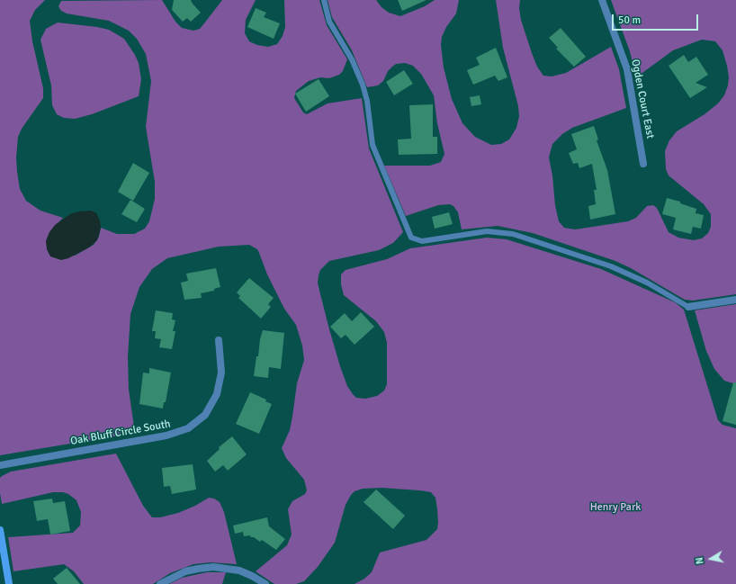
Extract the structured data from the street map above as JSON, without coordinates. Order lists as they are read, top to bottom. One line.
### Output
{"streets":{"street":["Ogden Court East","Oak Bluff Circle South"]},"parks":["Henry Park"],"scale_bar":"50 m","north":"left"}
